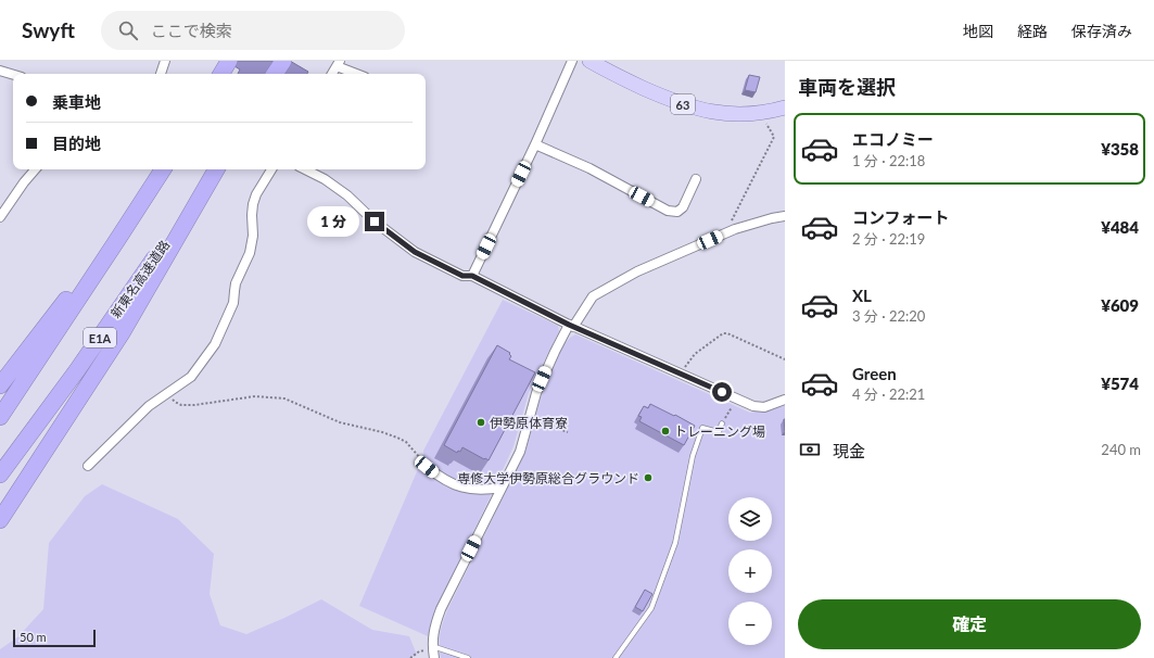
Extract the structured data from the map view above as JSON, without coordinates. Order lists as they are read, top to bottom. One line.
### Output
{"streets":{"highway":["新東名高速道路","E1A"],"main road":["63"]},"places":["伊勢原体育寮","トレーニング場","専修大学伊勢原総合グラウンド"],"scale_bar":"50 m","page":{"header":"Swyft","search":"ここで検索","nav":["地図","経路","保存済み"],"heading":"車両を選択","banner":["乗車地","目的地"],"list":[{"name":"エコノミー","note":"1 分 · 22:18","value":"¥358"},{"name":"コンフォート","note":"2 分 · 22:19","value":"¥484"},{"name":"XL","note":"3 分 · 22:20","value":"¥609"},{"name":"Green","note":"4 分 · 22:21","value":"¥574"}],"bubble":"1 分","pay":["現金","240 m"],"map_buttons":["+","−"],"buttons":"確定","scale":"50 m"}}
